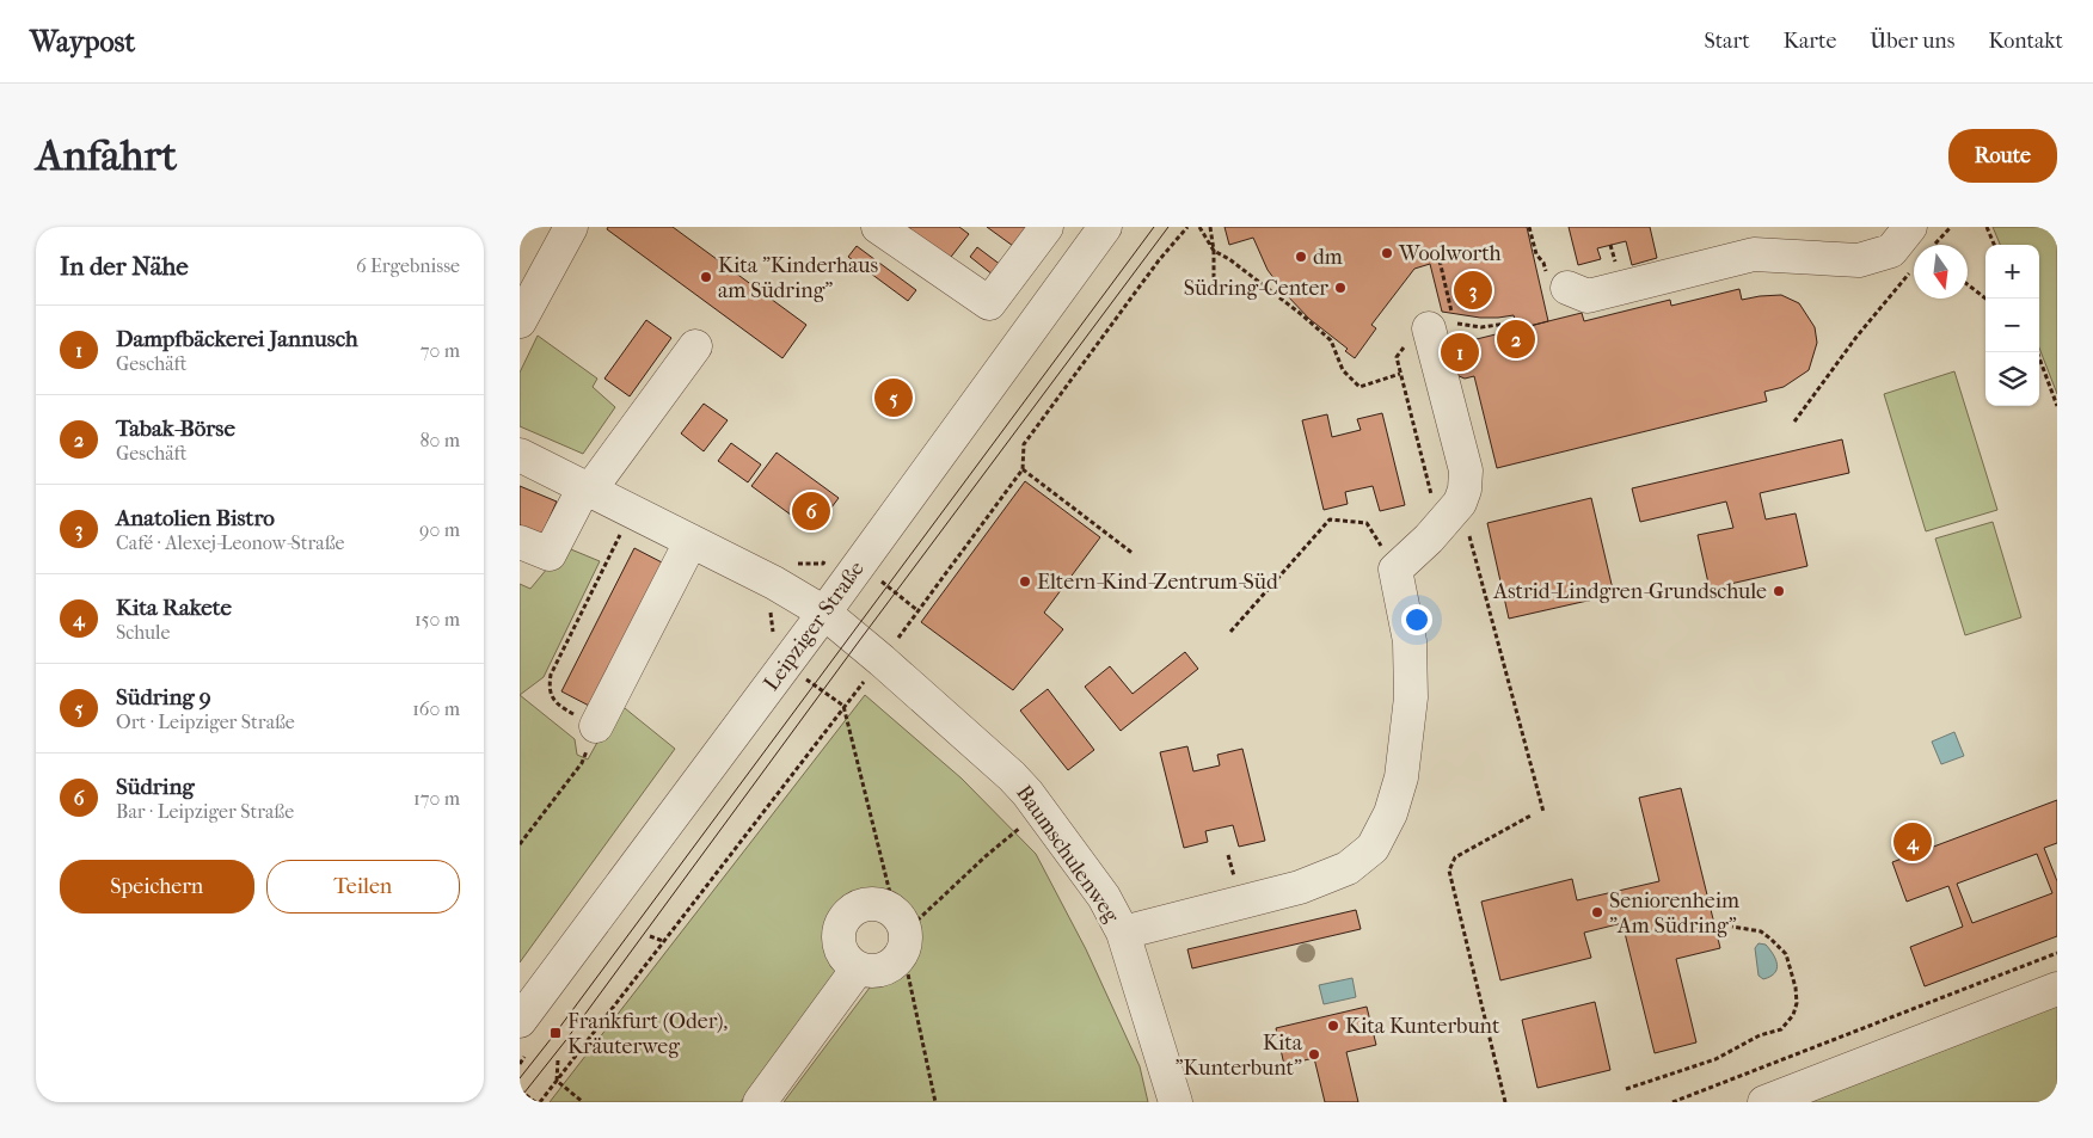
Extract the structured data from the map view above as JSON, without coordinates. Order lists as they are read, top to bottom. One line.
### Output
{"streets":{"street":["Leipziger Straße","Baumschulenweg"]},"crossings":[["Leipziger Straße","Baumschulenweg"]],"places":{"other":["Woolworth","dm","Kita \"Kinderhaus am Südring\"","Südring-Center","Eltern-Kind-Zentrum-Süd","Astrid-Lindgren-Grundschule","Seniorenheim \"Am Südring\"","Kita Kunterbunt","Kita \"Kunterbunt\""],"transit":["Frankfurt (Oder), Kräuterweg"]},"north":"bottom","page":{"header":"Waypost","nav":["Start","Karte","Über uns","Kontakt"],"buttons":["Route",["Speichern","Teilen"]],"title":"Anfahrt","heading":["In der Nähe","6 Ergebnisse"],"map_buttons":["+","−"],"pins":["3","2","1","5","6","4"],"list":[{"mark":"1","name":"Dampfbäckerei Jannusch","note":"Geschäft","value":"70 m"},{"mark":"2","name":"Tabak-Börse","note":"Geschäft","value":"80 m"},{"mark":"3","name":"Anatolien Bistro","note":"Café · Alexej-Leonow-Straße","value":"90 m"},{"mark":"4","name":"Kita Rakete","note":"Schule","value":"150 m"},{"mark":"5","name":"Südring 9","note":"Ort · Leipziger Straße","value":"160 m"},{"mark":"6","name":"Südring","note":"Bar · Leipziger Straße","value":"170 m"}]}}
